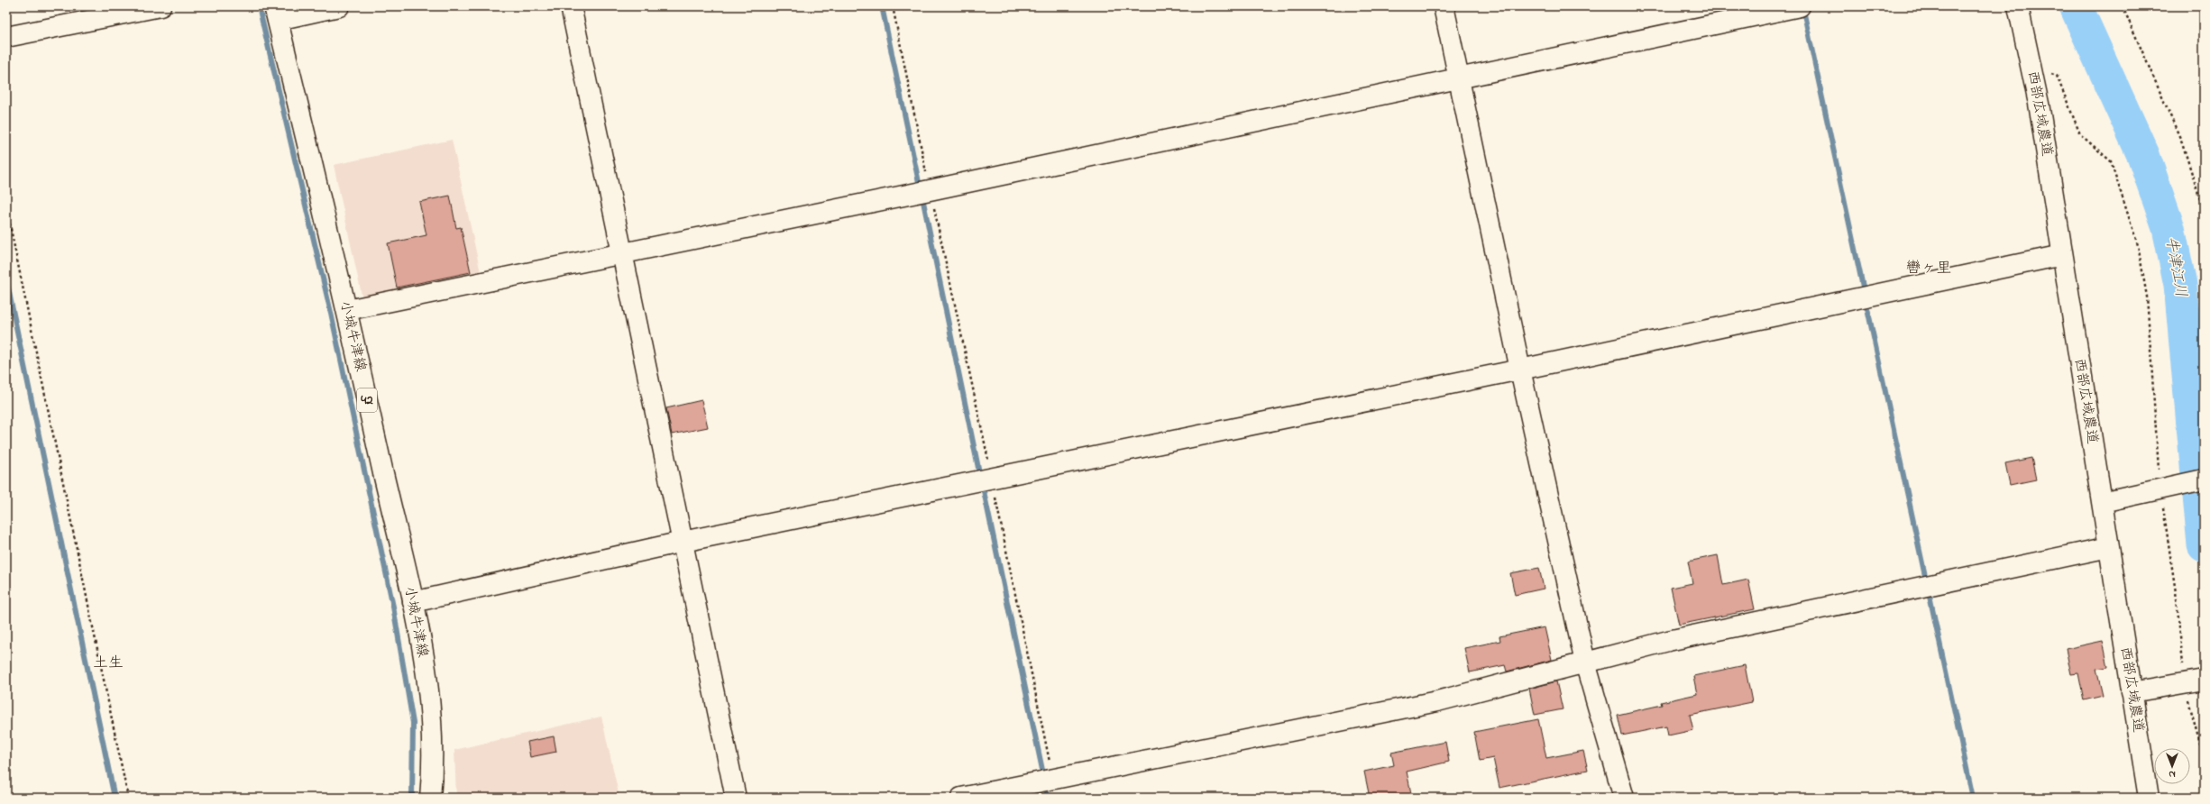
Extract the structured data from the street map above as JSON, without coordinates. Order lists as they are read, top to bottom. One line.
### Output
{"streets":{"street":["西部広域農道","小城牛津線","42"]},"districts":["轡ヶ里","土生"],"water":["牛津江川"],"north":"bottom"}
